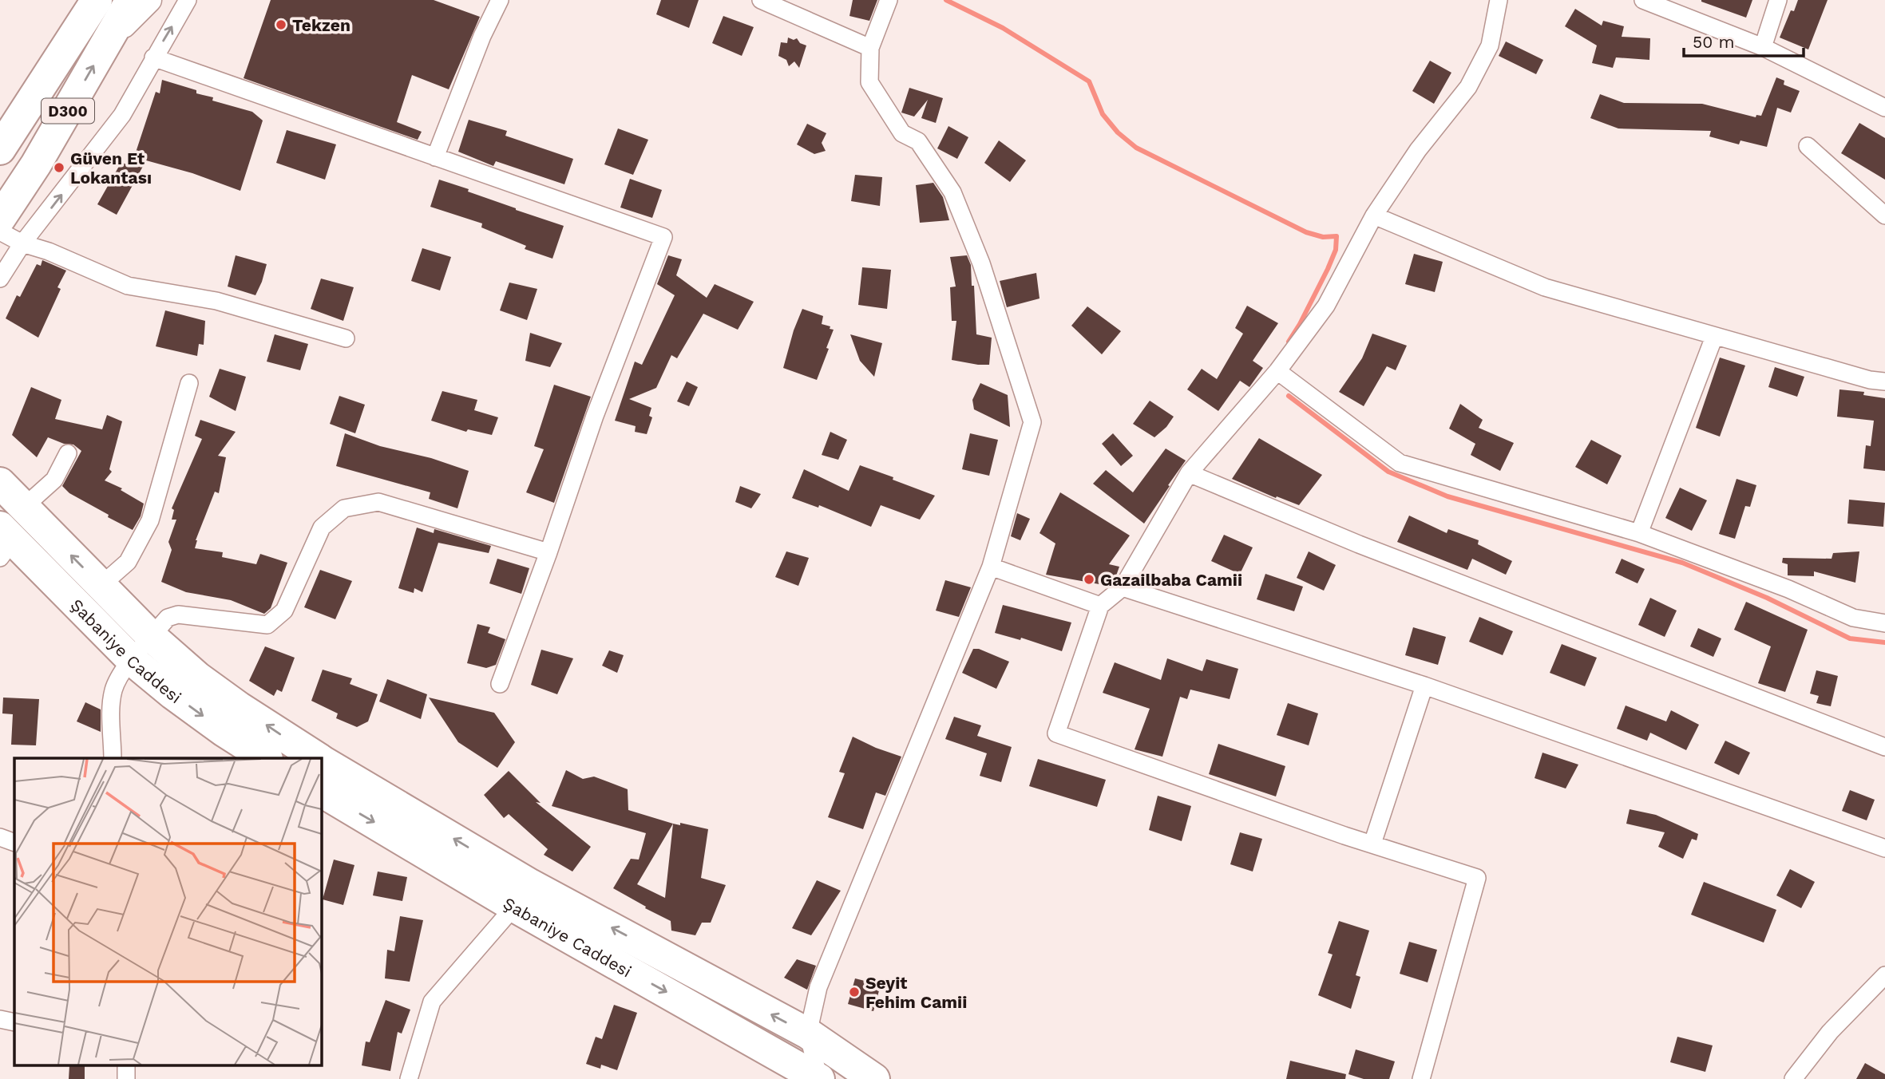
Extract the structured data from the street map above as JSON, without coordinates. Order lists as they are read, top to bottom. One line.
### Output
{"streets":{"highway":["D300","Şabaniye Caddesi"]},"places":["Tekzen","Güven Et Lokantası","Gazailbaba Camii","Seyit Fehim Camii"],"scale_bar":"50 m"}
